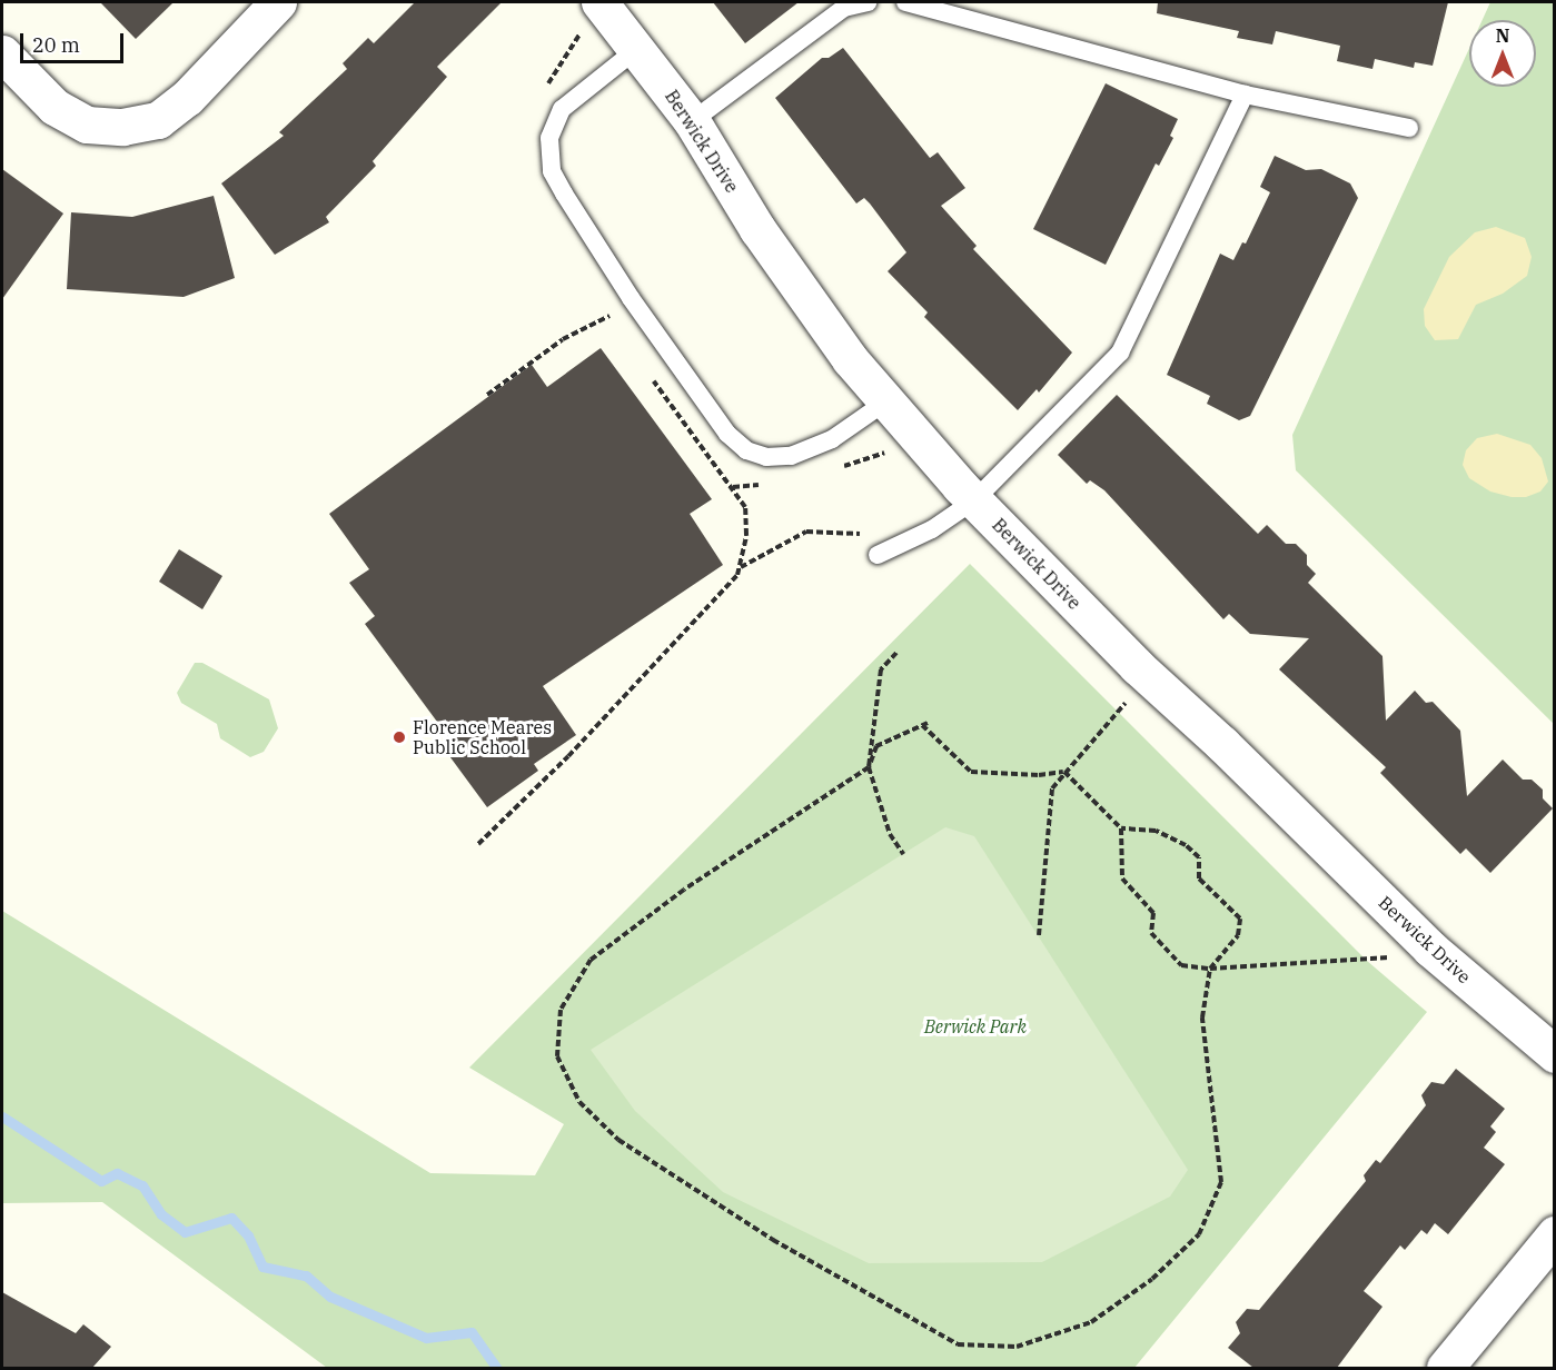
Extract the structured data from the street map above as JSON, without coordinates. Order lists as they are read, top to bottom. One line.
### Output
{"streets":{"street":["Berwick Drive"]},"parks":["Berwick Park"],"places":["Florence Meares Public School"],"scale_bar":"20 m","north":"top"}
